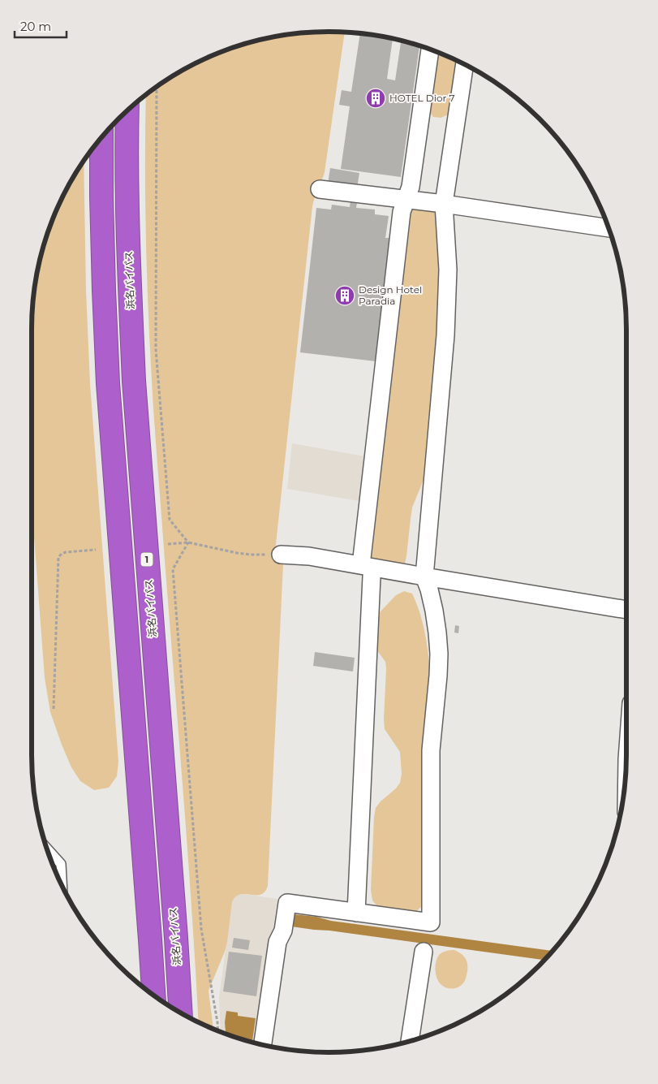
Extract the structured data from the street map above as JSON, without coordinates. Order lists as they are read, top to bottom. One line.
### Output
{"streets":{"highway":["浜名バイパス","1"]},"places":{"building":["HOTEL Dior 7","Design Hotel Paradia"]},"scale_bar":"20 m"}
